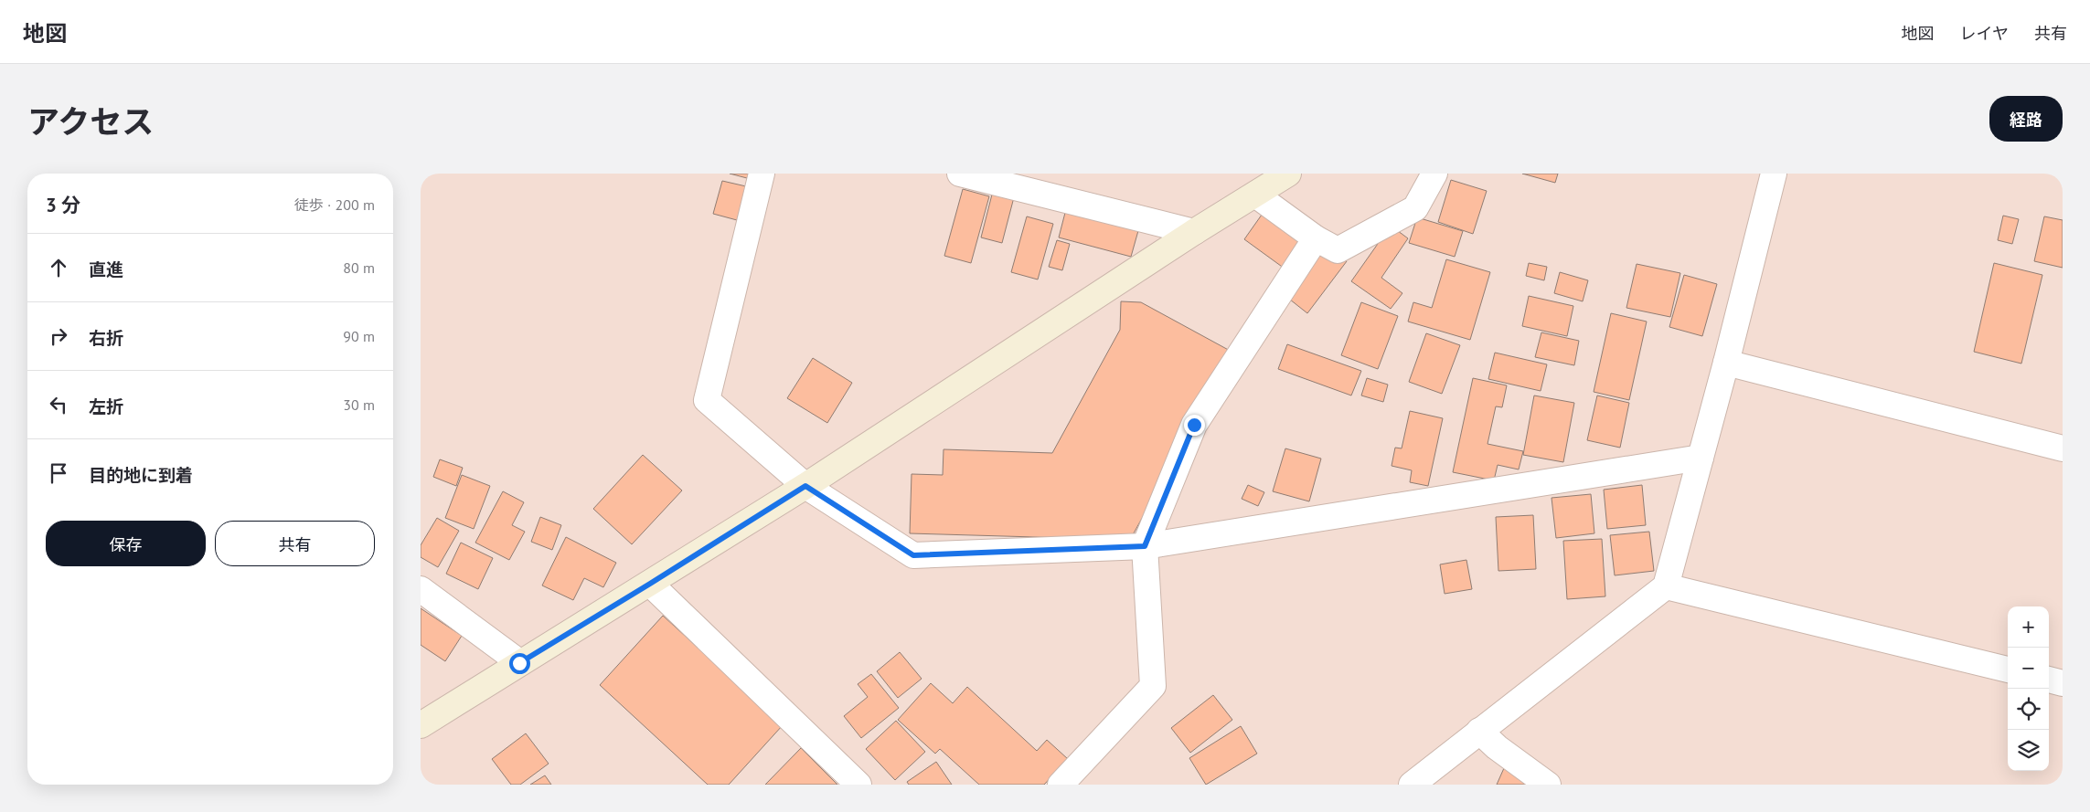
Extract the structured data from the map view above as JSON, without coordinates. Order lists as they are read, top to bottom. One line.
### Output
{"page":{"header":"地図","nav":["地図","レイヤ","共有"],"title":"アクセス","buttons":["経路",["保存","共有"]],"heading":["3 分","徒歩 · 200 m"],"list":[["直進","80 m"],["右折","90 m"],["左折","30 m"],"目的地に到着"],"map_buttons":["+","−"]}}
